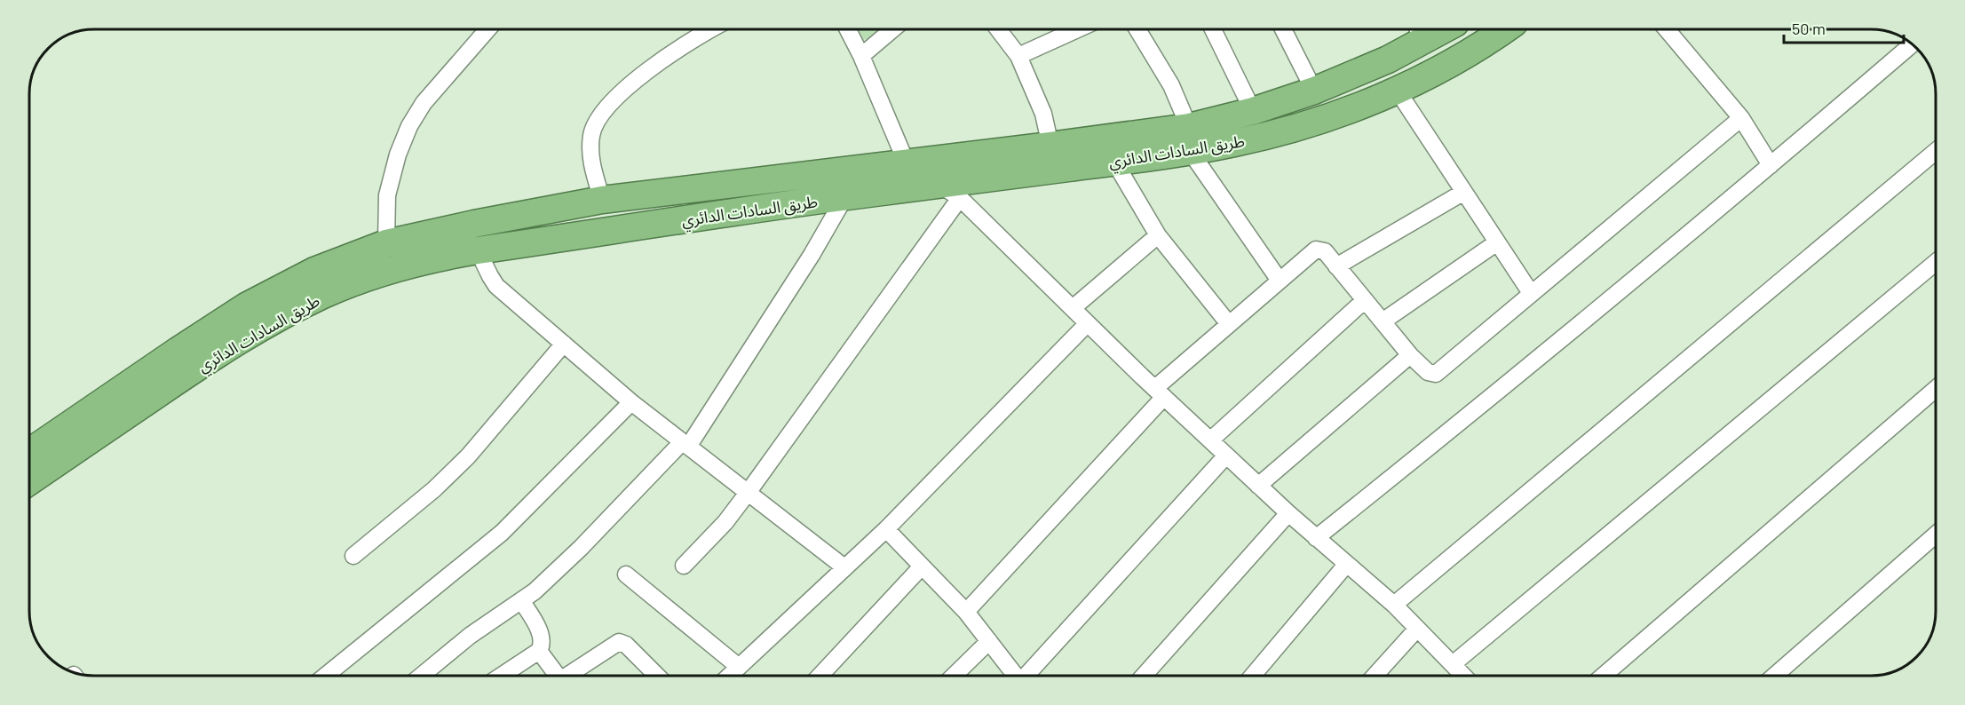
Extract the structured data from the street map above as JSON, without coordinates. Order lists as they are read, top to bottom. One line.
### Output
{"streets":{"highway":["طريق السادات الدائري"]},"scale_bar":"50 m"}
